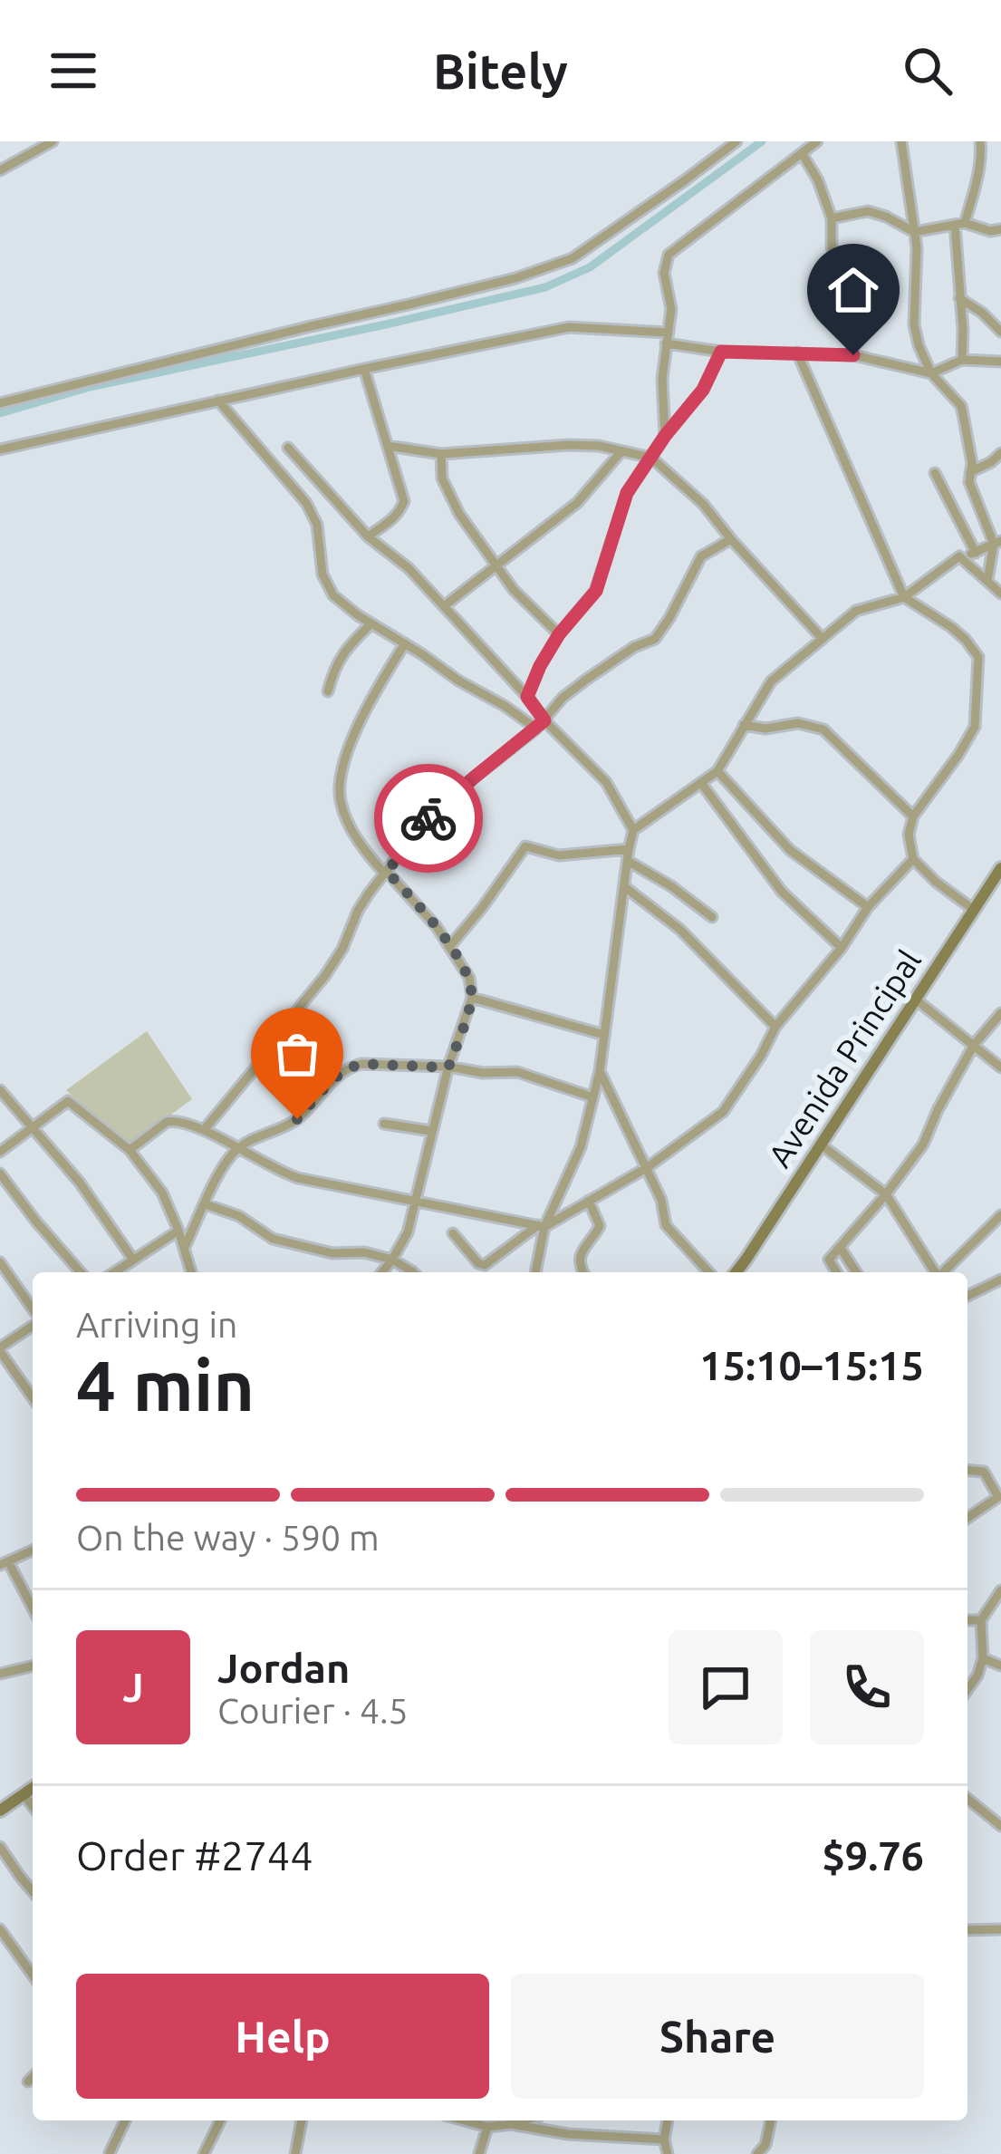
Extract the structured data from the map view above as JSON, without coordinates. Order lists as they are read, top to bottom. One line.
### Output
{"streets":{"main road":["Avenida Principal"]},"page":{"header":"Bitely","heading":["4 min","Arriving in","15:10–15:15"],"panel":["Jordan","Courier · 4.5","Order #2744","$9.76"],"bar":"On the way · 590 m","round":"J","buttons":["Help","Share"]}}
